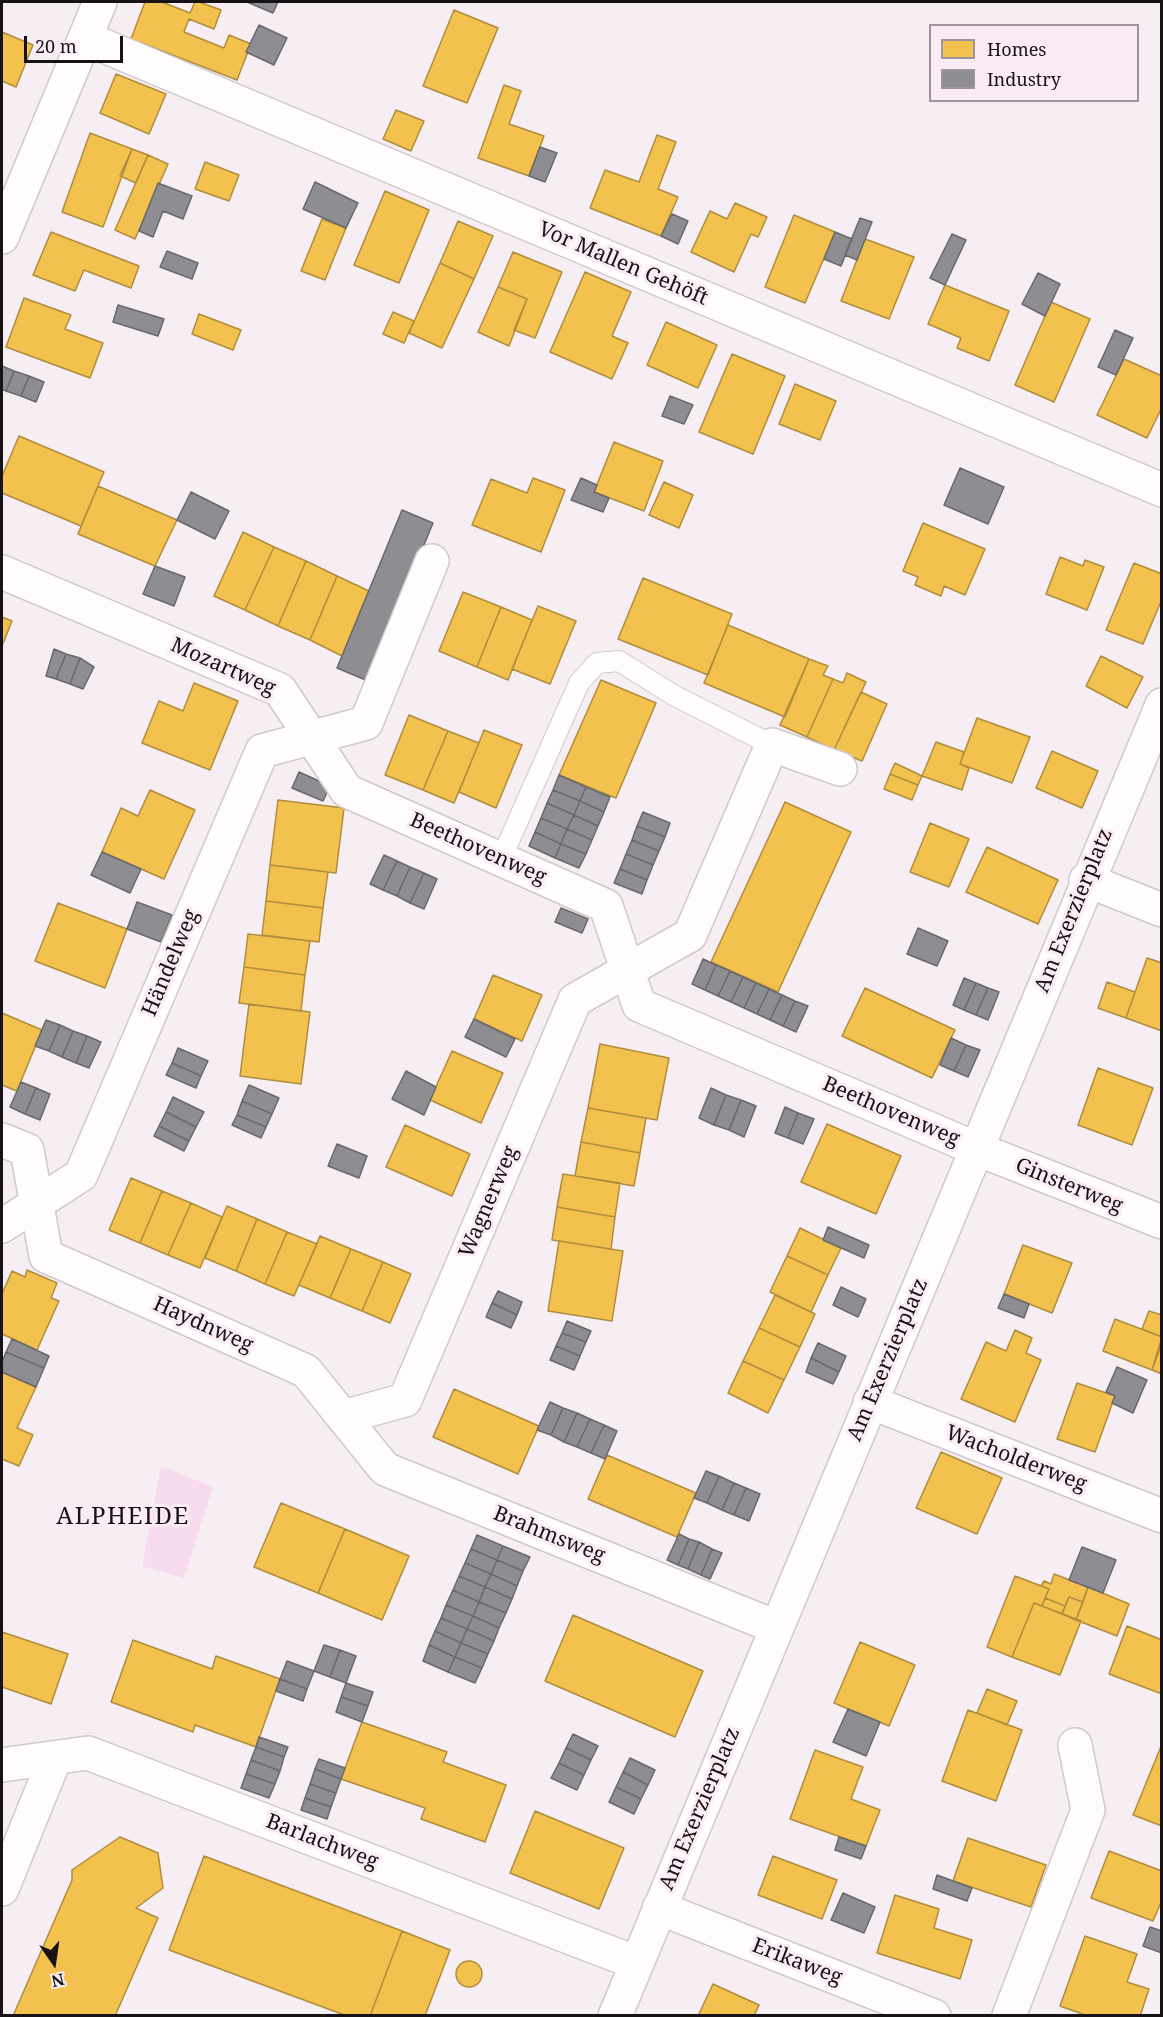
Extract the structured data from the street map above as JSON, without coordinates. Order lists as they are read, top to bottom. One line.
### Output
{"streets":{"street":["Vor Mallen Gehöft","Mozartweg","Beethovenweg","Am Exerzierplatz","Händelweg","Ginsterweg","Wagnerweg","Haydnweg","Wacholderweg","Brahmsweg","Barlachweg","Erikaweg"]},"crossings":[["Mozartweg","Beethovenweg"],["Mozartweg","Händelweg"],["Beethovenweg","Am Exerzierplatz"],["Beethovenweg","Händelweg"],["Beethovenweg","Ginsterweg"],["Beethovenweg","Wagnerweg"],["Am Exerzierplatz","Ginsterweg"],["Am Exerzierplatz","Wacholderweg"],["Am Exerzierplatz","Brahmsweg"],["Am Exerzierplatz","Barlachweg"],["Am Exerzierplatz","Erikaweg"],["Händelweg","Haydnweg"],["Wagnerweg","Haydnweg"],["Wagnerweg","Brahmsweg"],["Haydnweg","Brahmsweg"]],"districts":["ALPHEIDE"],"legend":["Homes","Industry"],"scale_bar":"20 m","north":"bottom"}
